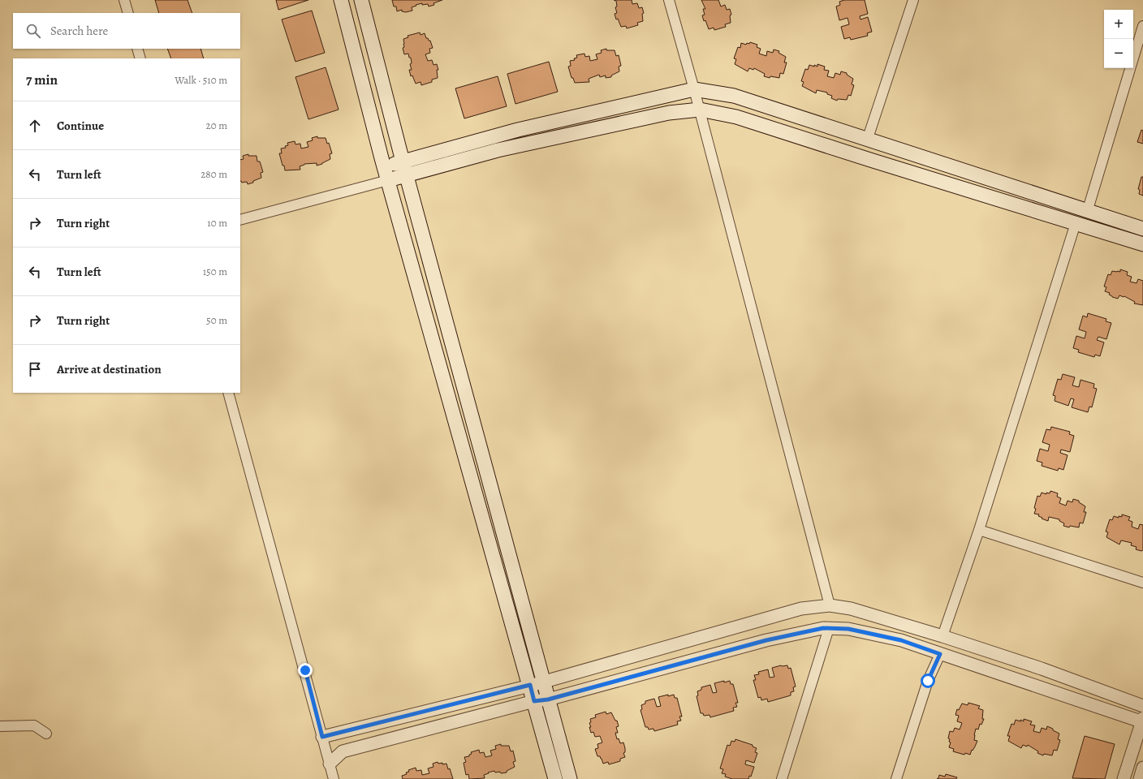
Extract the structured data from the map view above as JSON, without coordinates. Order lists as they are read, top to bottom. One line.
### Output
{"page":{"map_buttons":["+","−"],"search":"Search here","heading":["7 min","Walk · 510 m"],"list":[["Continue","20 m"],["Turn left","280 m"],["Turn right","10 m"],["Turn left","150 m"],["Turn right","50 m"],"Arrive at destination"]}}
